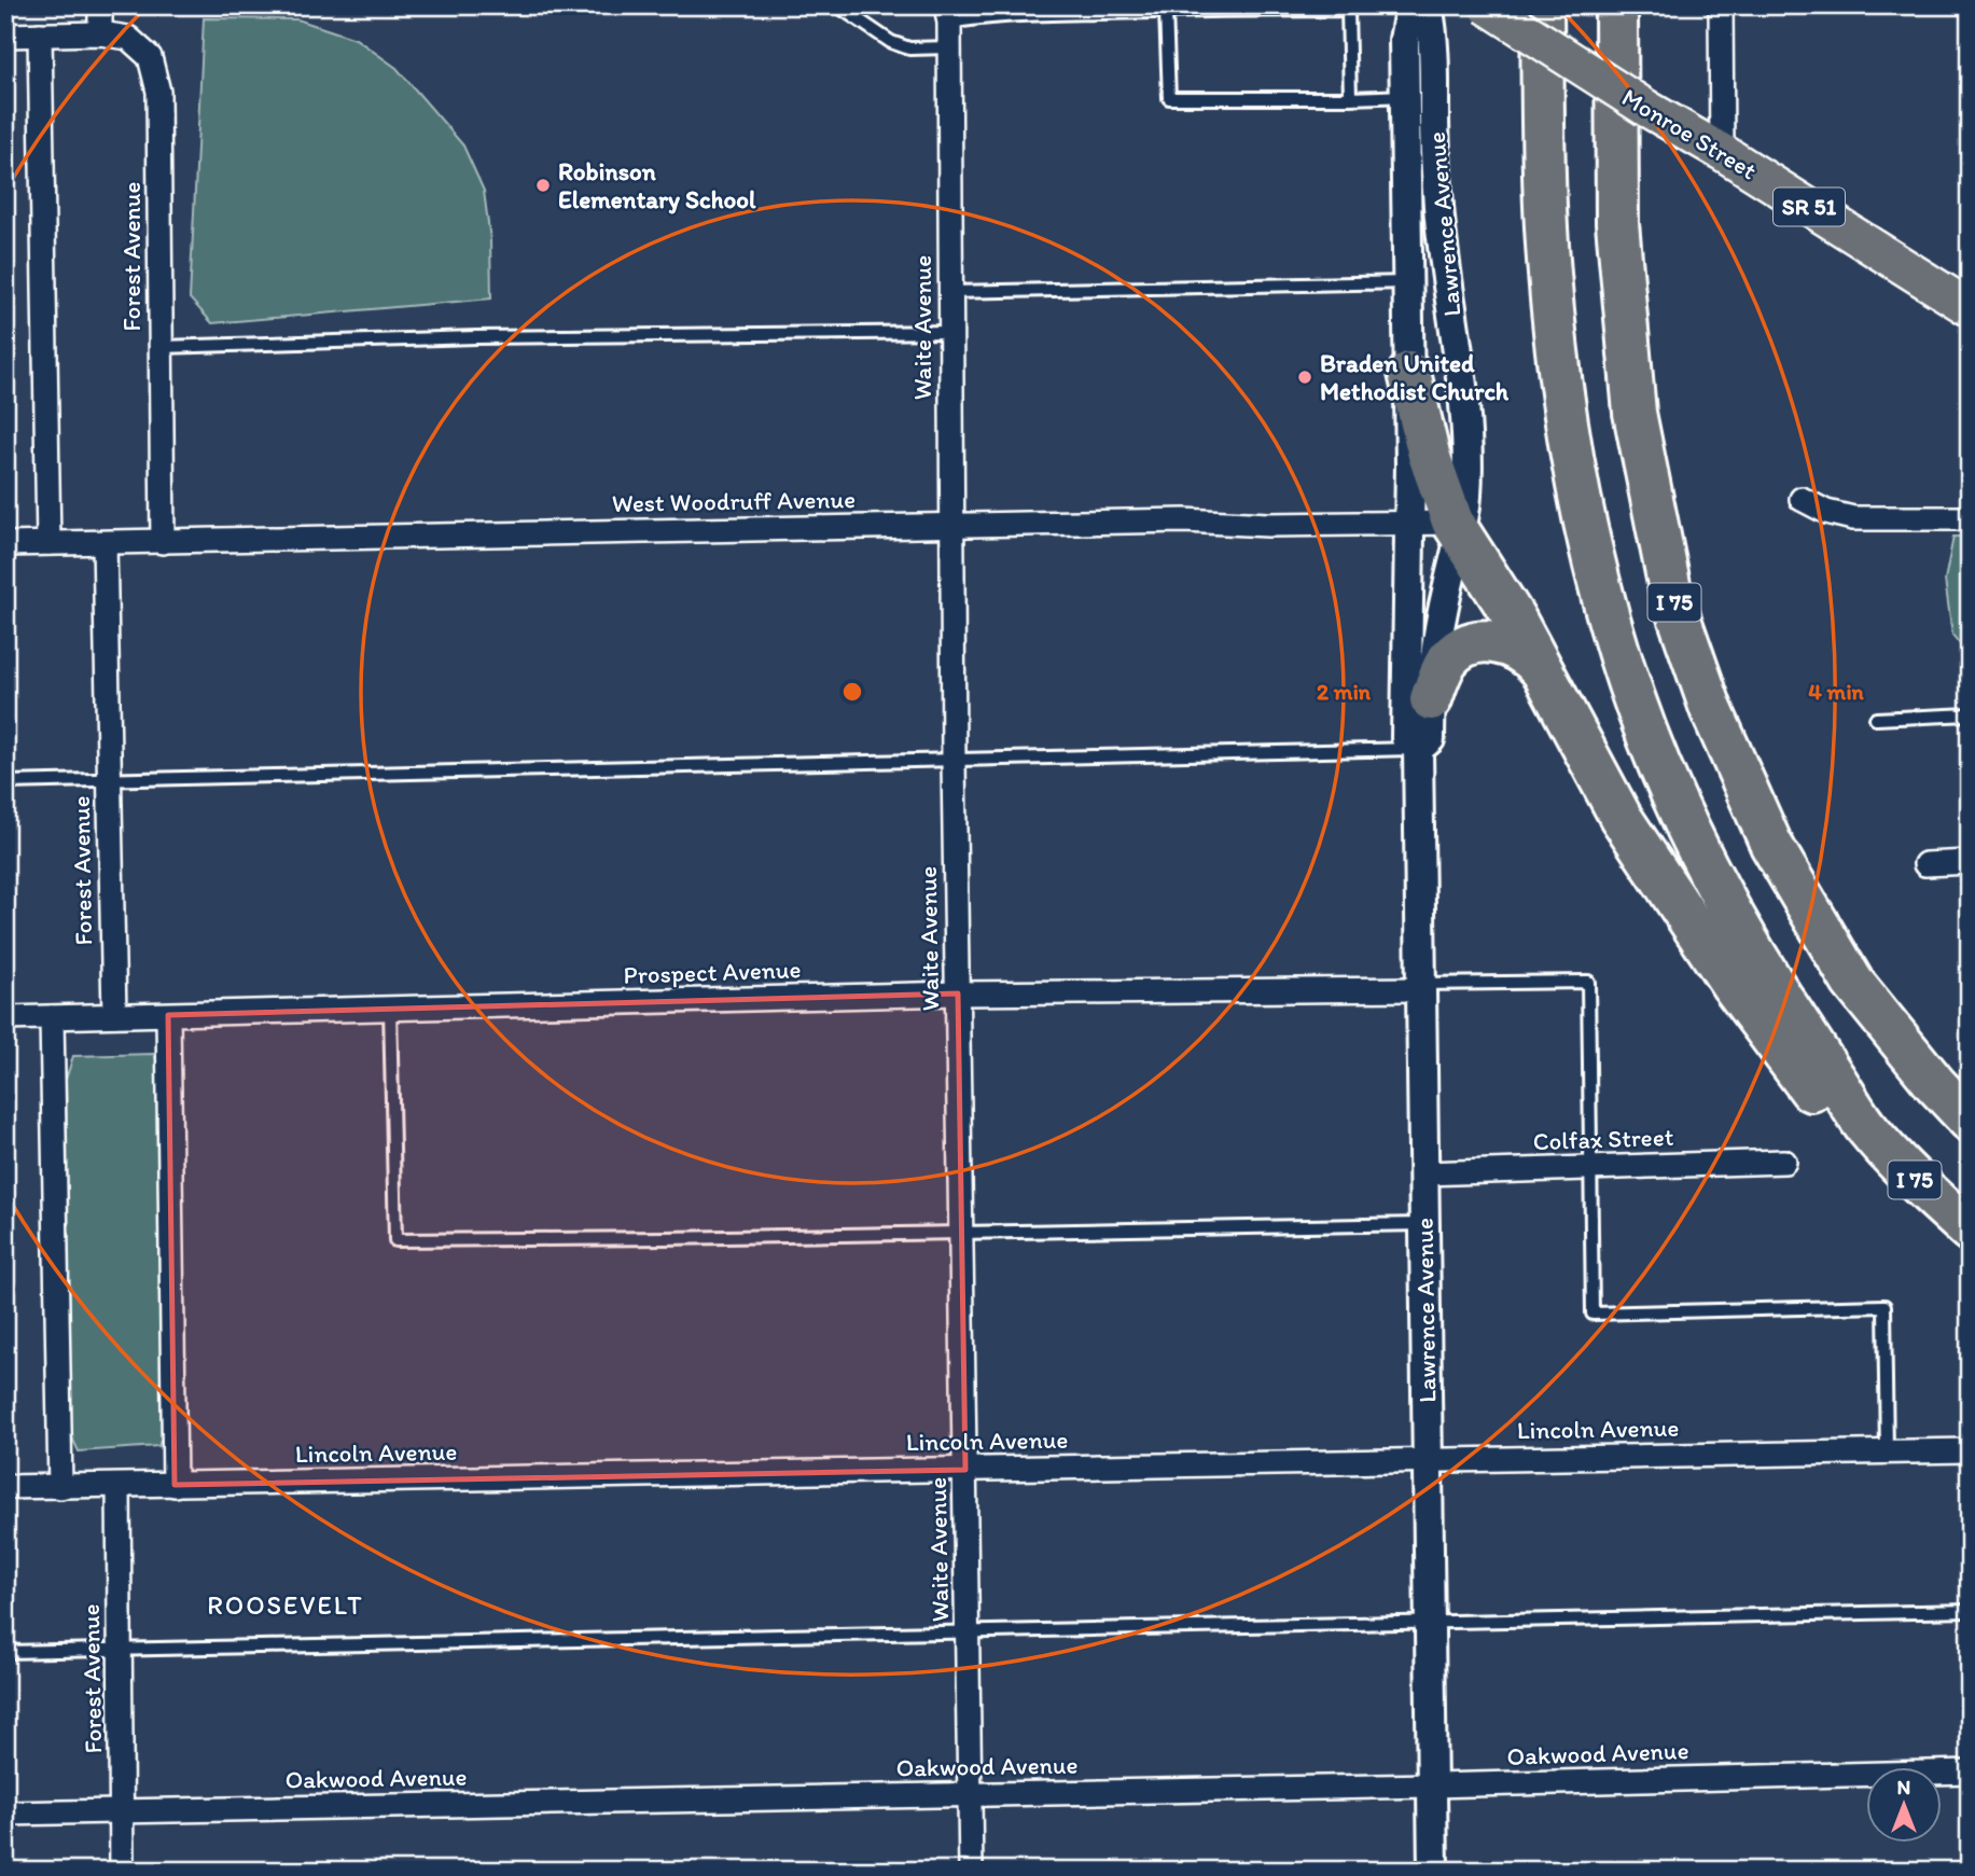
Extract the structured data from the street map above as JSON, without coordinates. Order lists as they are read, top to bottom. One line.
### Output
{"streets":{"highway":["I 75"],"main road":["Monroe Street","SR 51"],"street":["Lawrence Avenue","Forest Avenue","Waite Avenue","West Woodruff Avenue","Prospect Avenue","Colfax Street","Lincoln Avenue","Oakwood Avenue"]},"crossings":[["Lawrence Avenue","West Woodruff Avenue"],["Lawrence Avenue","Prospect Avenue"],["Lawrence Avenue","Colfax Street"],["Lawrence Avenue","Lincoln Avenue"],["Lawrence Avenue","Oakwood Avenue"],["Forest Avenue","West Woodruff Avenue"],["Forest Avenue","Prospect Avenue"],["Forest Avenue","Lincoln Avenue"],["Forest Avenue","Oakwood Avenue"],["Waite Avenue","West Woodruff Avenue"],["Waite Avenue","Prospect Avenue"],["Waite Avenue","Lincoln Avenue"],["Waite Avenue","Oakwood Avenue"]],"districts":["ROOSEVELT"],"places":["Robinson Elementary School","Braden United Methodist Church"],"north":"top","rings":["2 min","4 min"]}
